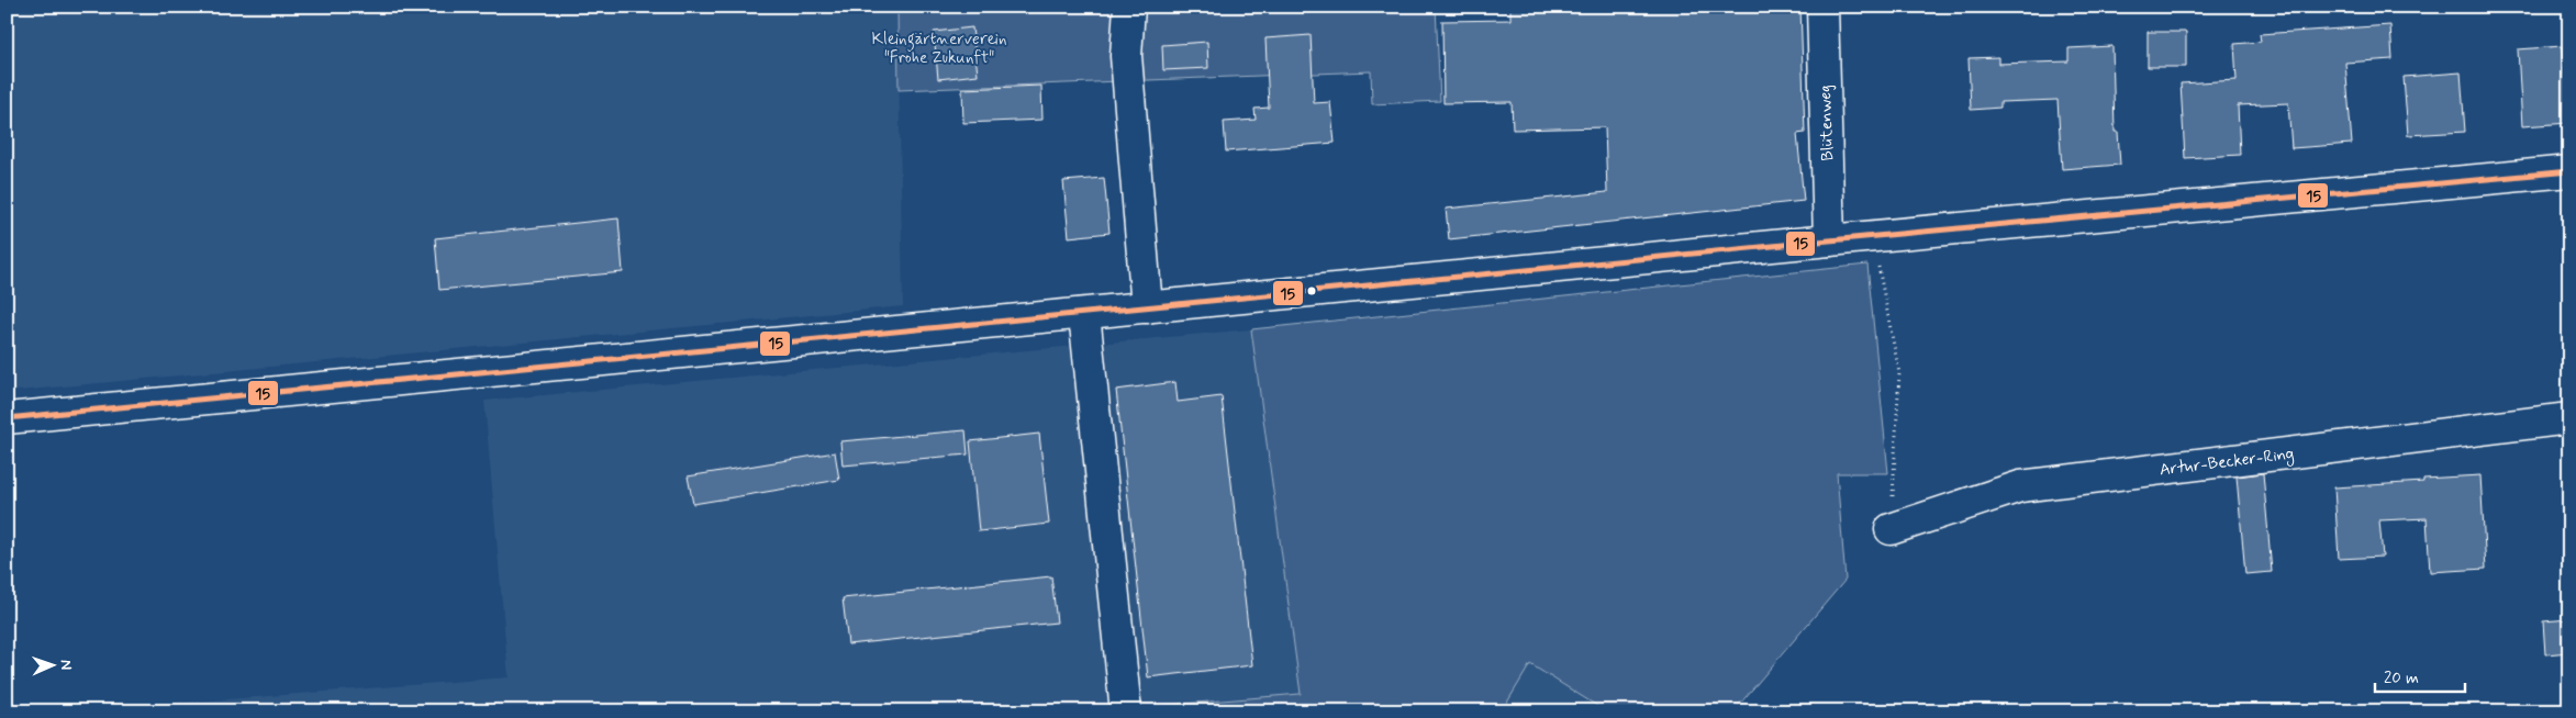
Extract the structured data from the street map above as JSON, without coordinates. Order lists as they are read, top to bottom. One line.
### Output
{"streets":{"main road":["Blütenweg","Artur-Becker-Ring"]},"parks":["Kleingärtnerverein \"Frohe Zukunft\""],"lines":["transit line 15"],"scale_bar":"20 m","north":"right"}
